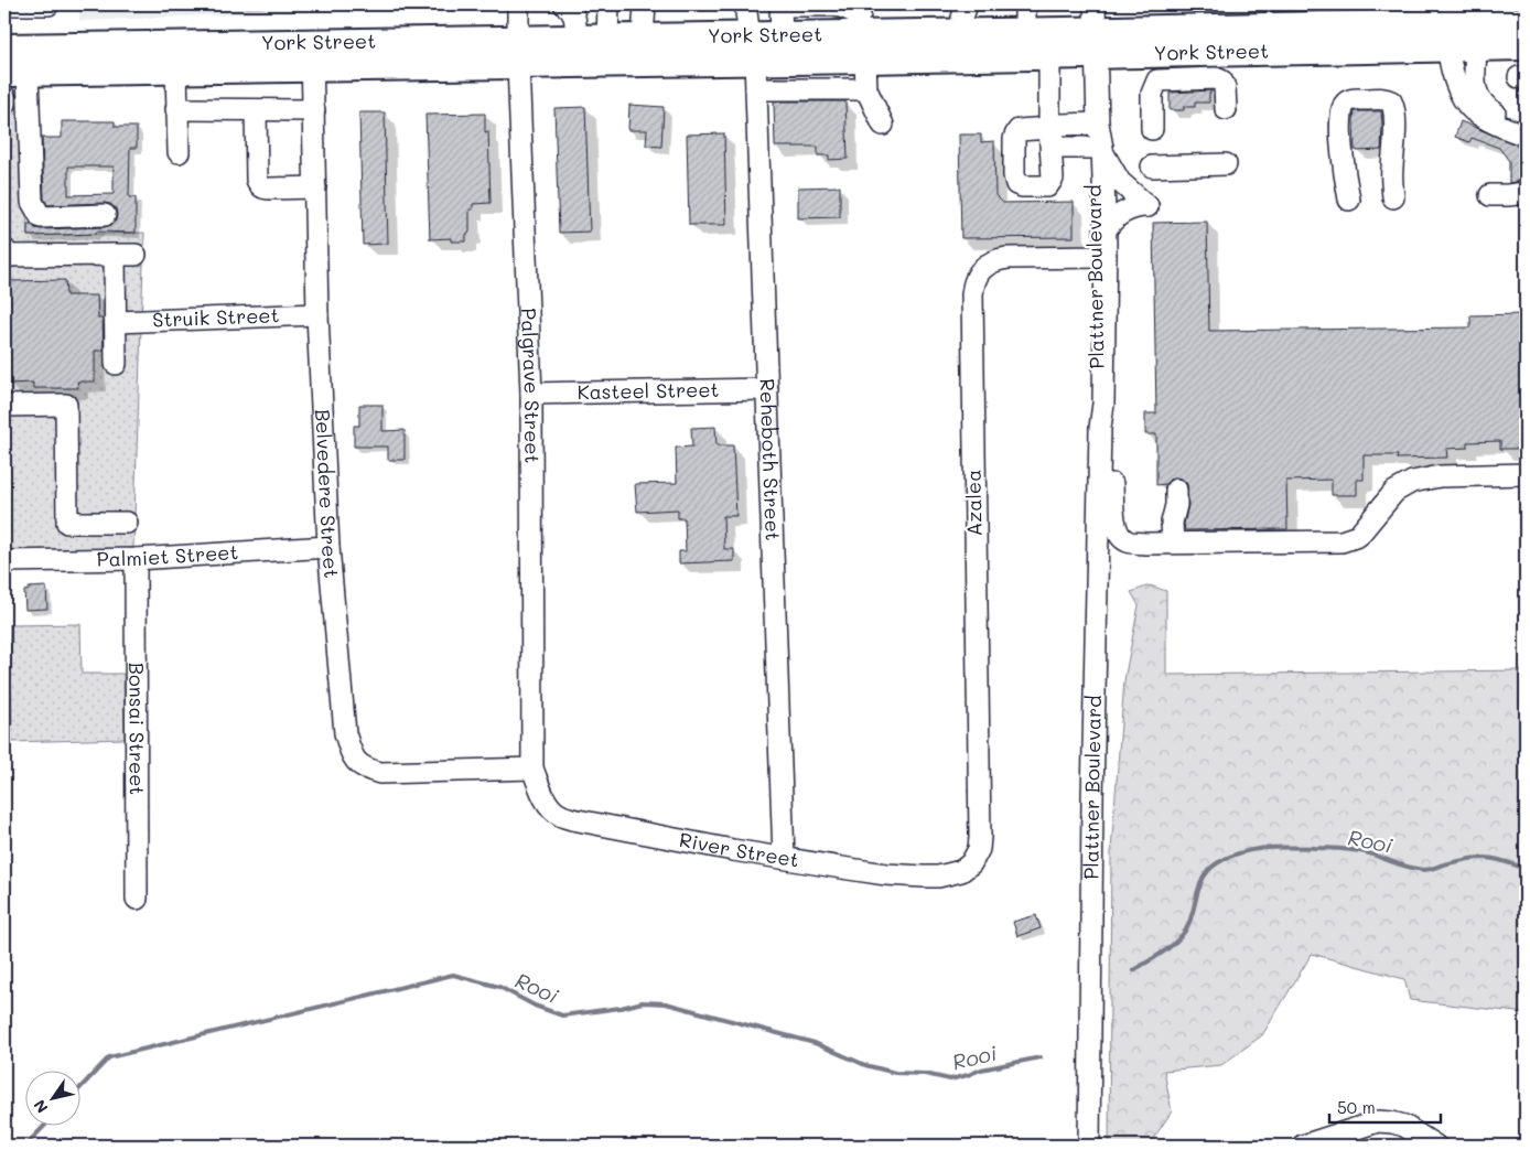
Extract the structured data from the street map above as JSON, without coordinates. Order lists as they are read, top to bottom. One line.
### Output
{"streets":{"main road":["York Street"],"street":["Plattner Boulevard","Struik Street","Palgrave Street","Kasteel Street","Reheboth Street","Belvedere Street","Azalea","Palmiet Street","Bonsai Street","River Street"]},"crossings":[["York Street","Plattner Boulevard"],["York Street","Palgrave Street"],["York Street","Reheboth Street"],["York Street","Belvedere Street"],["Plattner Boulevard","Azalea"],["Struik Street","Belvedere Street"],["Palgrave Street","Kasteel Street"],["Palgrave Street","Belvedere Street"],["Palgrave Street","River Street"],["Kasteel Street","Reheboth Street"],["Reheboth Street","River Street"],["Belvedere Street","Palmiet Street"],["Belvedere Street","River Street"],["Azalea","River Street"],["Palmiet Street","Bonsai Street"]],"water":["Rooi"],"scale_bar":"50 m","north":"bottom left"}
